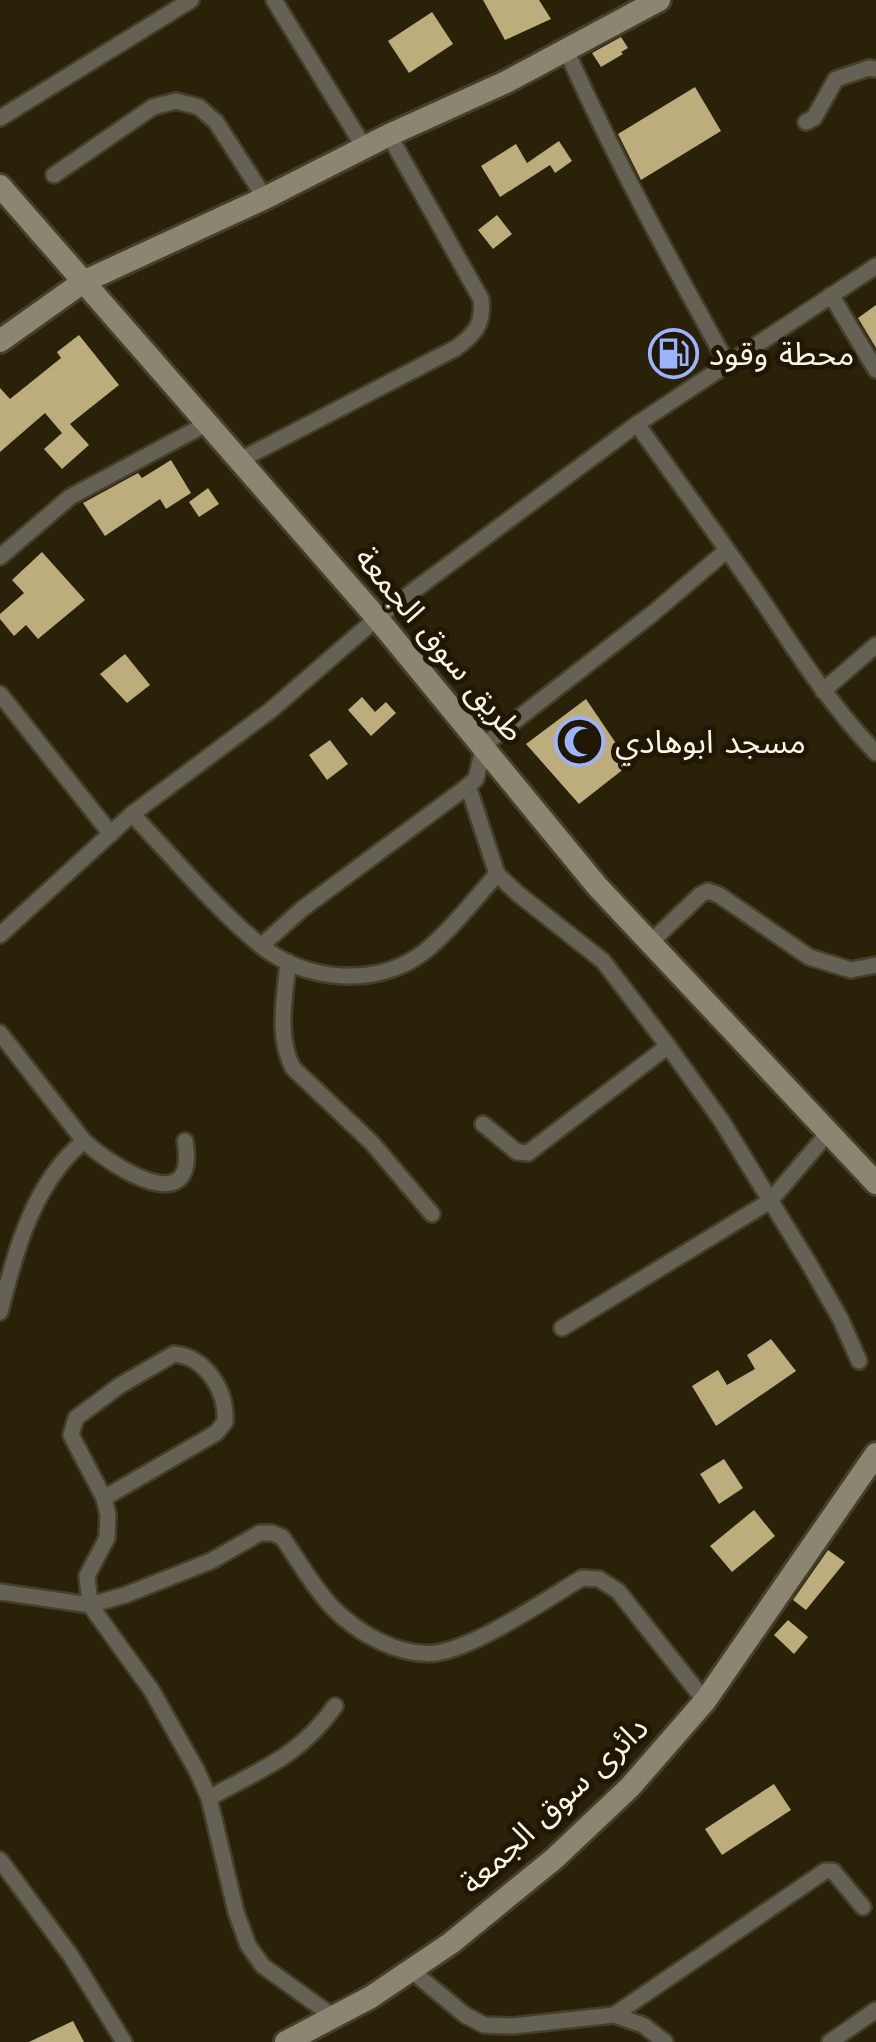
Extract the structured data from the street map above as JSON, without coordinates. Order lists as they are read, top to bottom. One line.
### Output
{"streets":{"street":["طريق سوق الجمعة","دائرى سوق الجمعة"]},"places":{"fuel station":["محطة وقود"],"mosque":["مسجد ابوهادي"]}}
